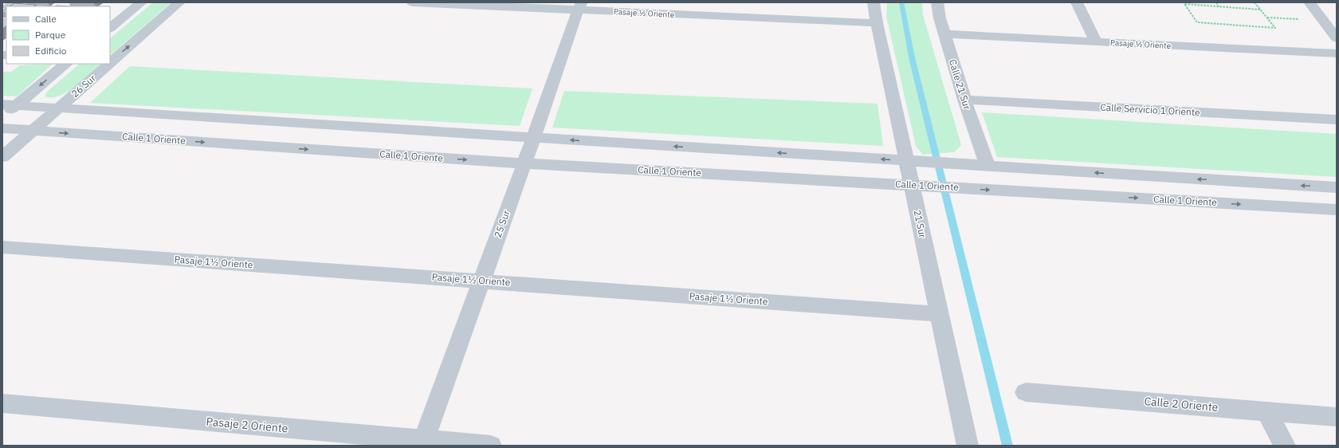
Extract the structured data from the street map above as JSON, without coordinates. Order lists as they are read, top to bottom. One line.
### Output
{"streets":{"street":["Pasaje ½ Oriente","Calle 21 Sur","26 Sur","Calle Servicio 1 Oriente","Calle 1 Oriente","25 Sur","21 Sur","Pasaje 1½ Oriente","Calle 2 Oriente","Pasaje 2 Oriente"]},"crossings":[["Pasaje ½ Oriente","Calle 21 Sur"],["Pasaje ½ Oriente","25 Sur"],["Pasaje ½ Oriente","21 Sur"],["Calle 21 Sur","Calle Servicio 1 Oriente"],["26 Sur","Calle 1 Oriente"],["Calle 1 Oriente","25 Sur"],["Calle 1 Oriente","21 Sur"],["25 Sur","Pasaje 1½ Oriente"],["25 Sur","Pasaje 2 Oriente"],["21 Sur","Pasaje 1½ Oriente"]],"legend":["Calle","Parque","Edificio"]}
